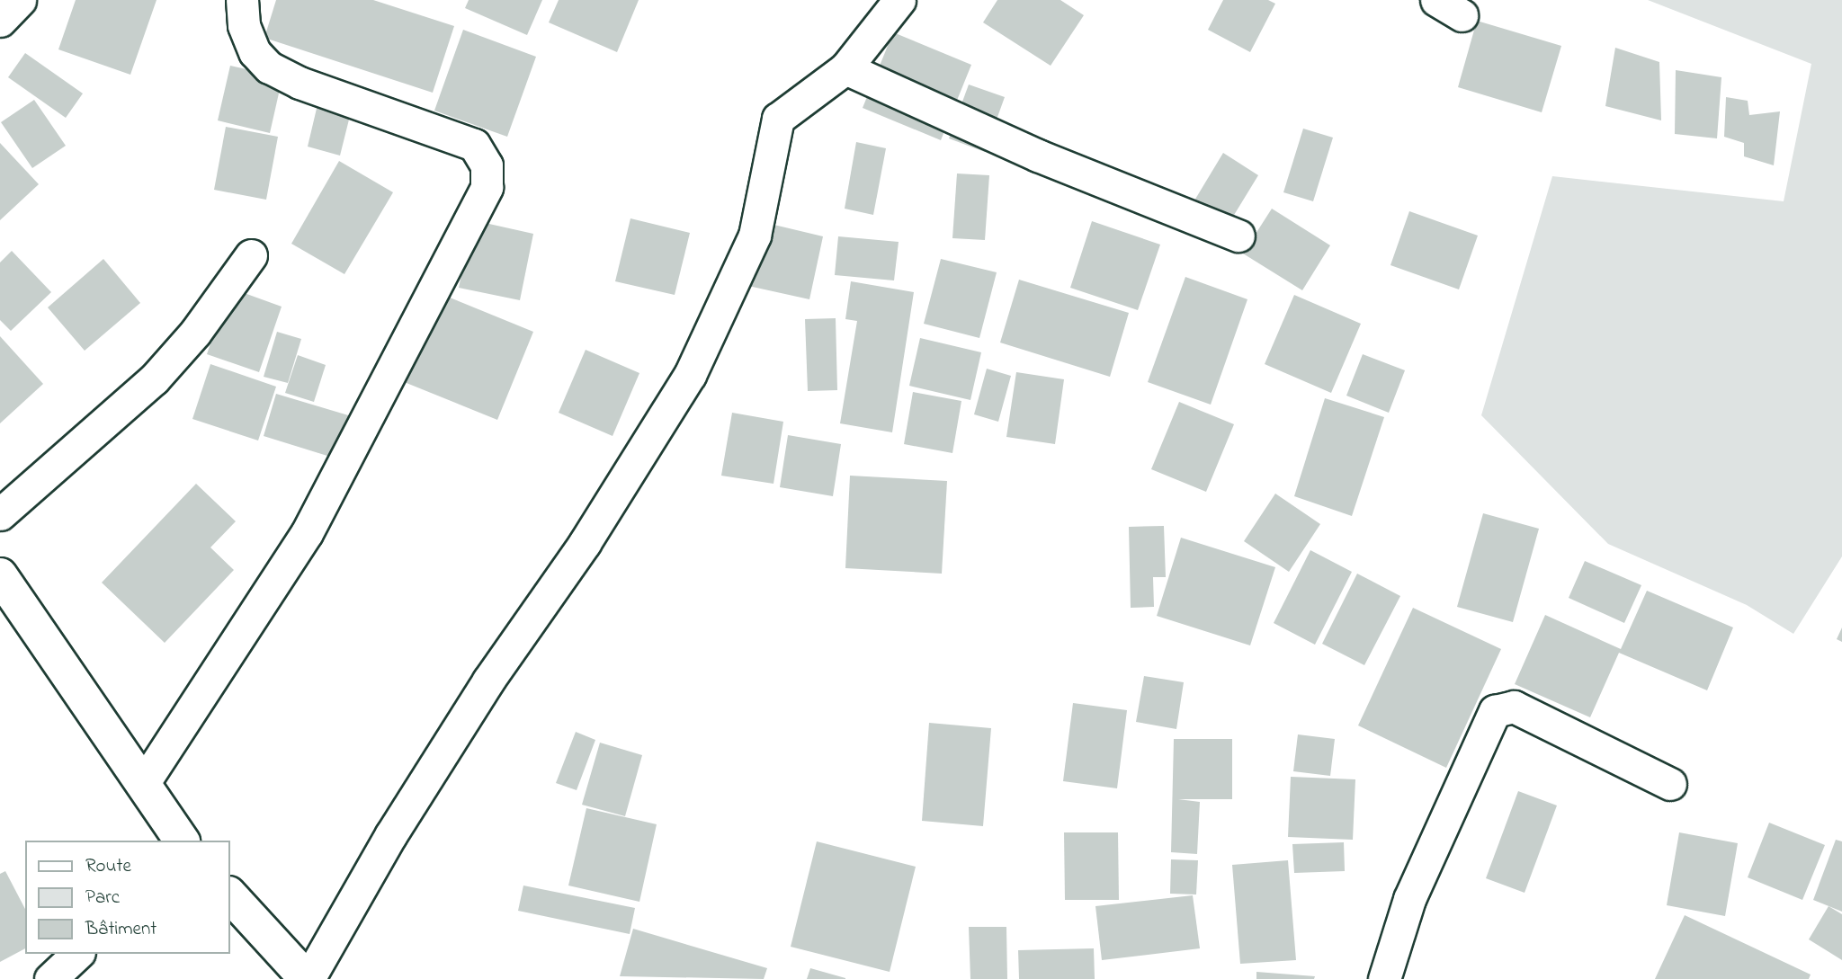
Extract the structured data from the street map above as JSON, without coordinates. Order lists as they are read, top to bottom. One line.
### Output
{"legend":["Route","Parc","Bâtiment"]}
